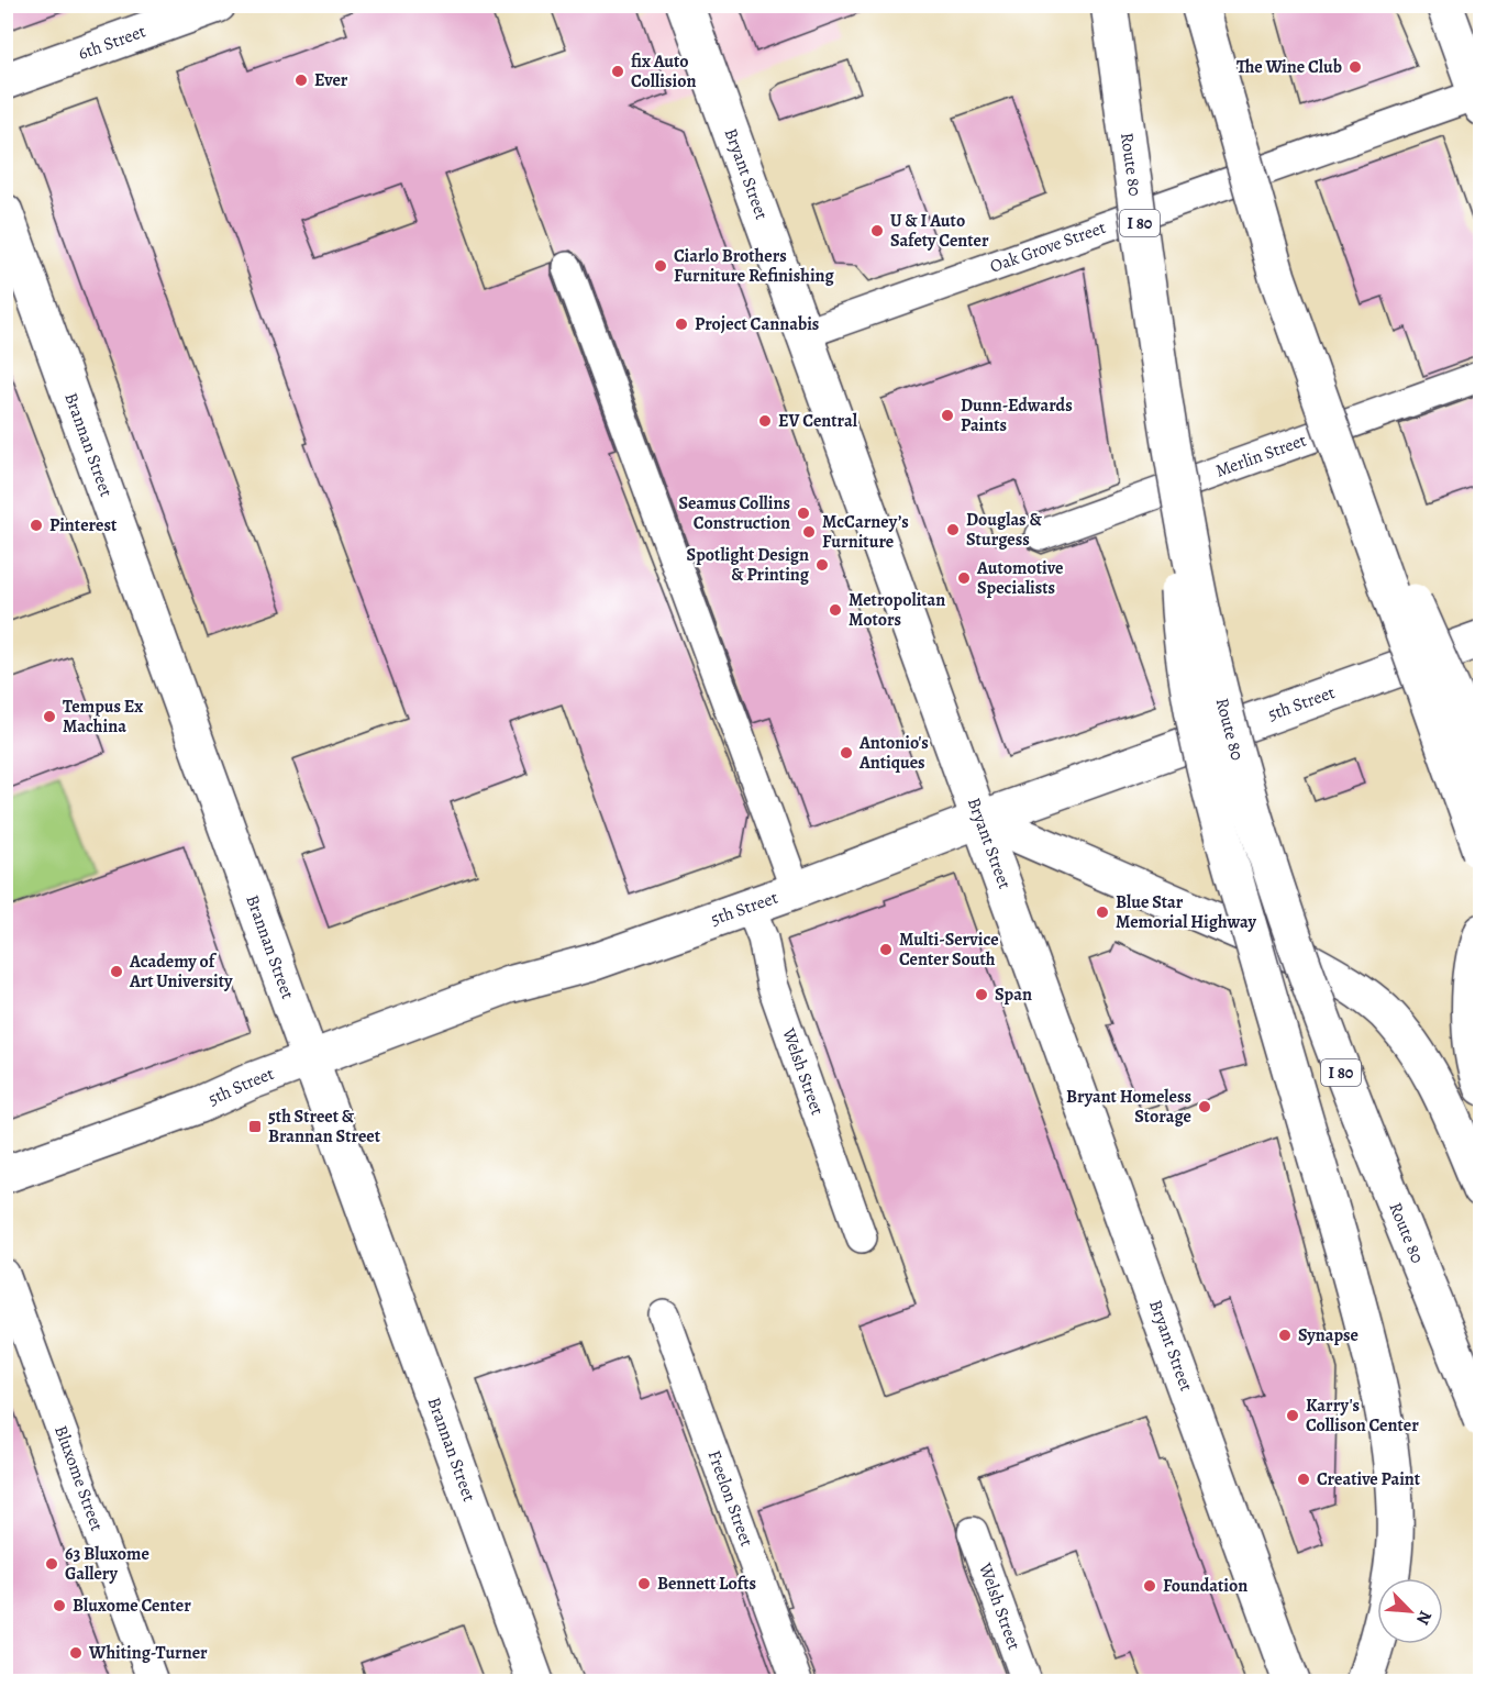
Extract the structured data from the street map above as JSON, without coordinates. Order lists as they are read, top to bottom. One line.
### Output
{"streets":{"main road":["6th Street","Route 80","Bryant Street","I 80","Brannan Street","5th Street"],"street":["Oak Grove Street","Merlin Street","Welsh Street","Bluxome Street","Freelon Street"]},"crossings":[["Bryant Street","Oak Grove Street"],["Bryant Street","5th Street"],["Brannan Street","5th Street"],["5th Street","Welsh Street"]],"places":{"other":["The Wine Club","fix Auto Collision","Ever","U & I Auto Safety Center","Ciarlo Brothers Furniture Refinishing","Project Cannabis","Dunn-Edwards Paints","EV Central","Seamus Collins Construction","Pinterest","Douglas & Sturgess","McCarney’s Furniture","Spotlight Design & Printing","Automotive Specialists","Metropolitan Motors","Tempus Ex Machina","Antonio's Antiques","Blue Star Memorial Highway","Multi-Service Center South","Academy of Art University","Span","Bryant Homeless Storage","Synapse","Karry's Collison Center","Creative Paint","63 Bluxome Gallery","Bennett Lofts","Foundation","Bluxome Center","Whiting-Turner"],"transit":["5th Street & Brannan Street"]},"north":"bottom right"}
